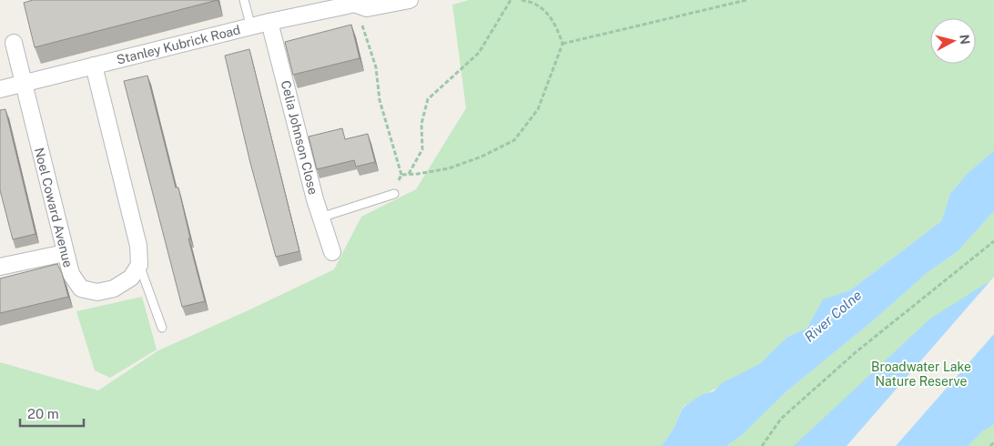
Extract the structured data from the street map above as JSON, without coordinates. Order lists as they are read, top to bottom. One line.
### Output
{"streets":{"street":["Stanley Kubrick Road","Celia Johnson Close","Noel Coward Avenue"]},"crossings":[["Stanley Kubrick Road","Celia Johnson Close"],["Stanley Kubrick Road","Noel Coward Avenue"]],"water":["River Colne"],"parks":["Broadwater Lake Nature Reserve"],"scale_bar":"20 m","north":"right"}
